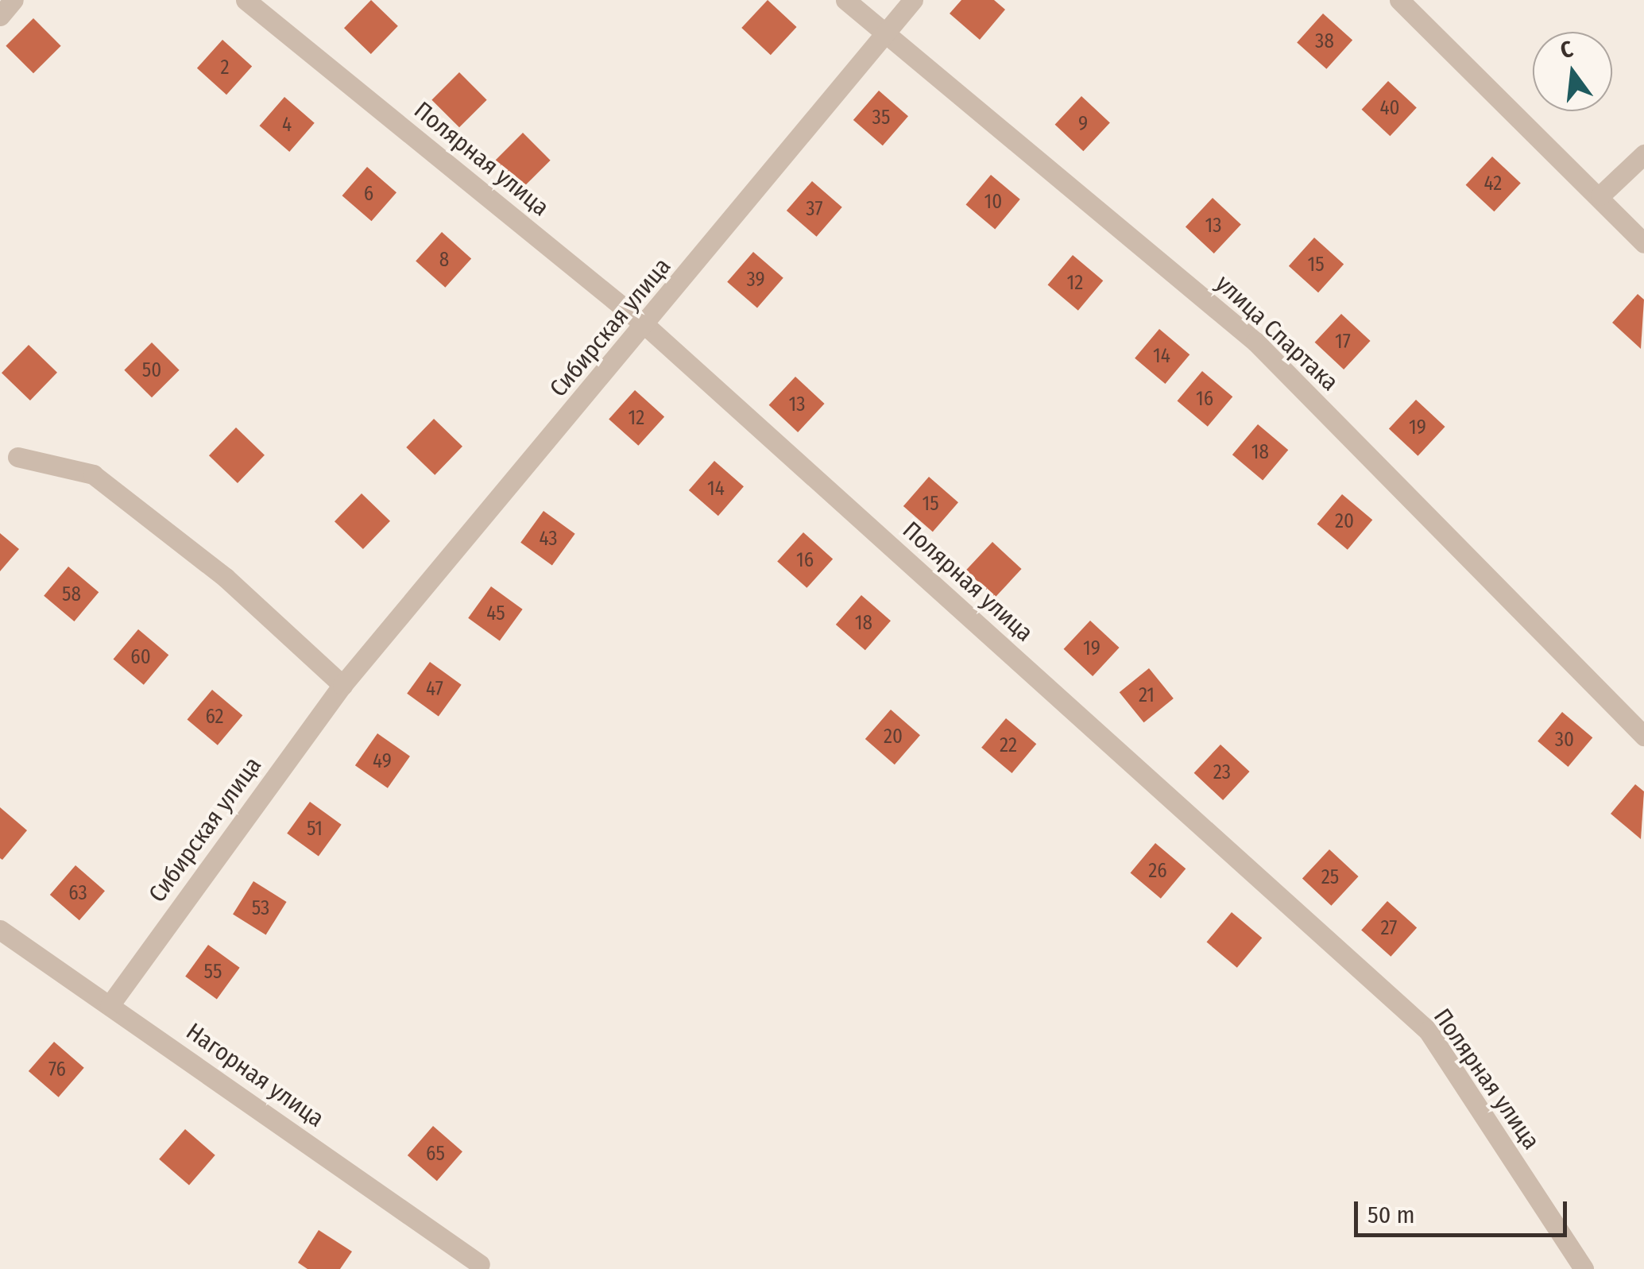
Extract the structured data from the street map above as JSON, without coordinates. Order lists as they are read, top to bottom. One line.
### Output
{"streets":{"street":["Полярная улица","Сибирская улица","улица Спартака","Нагорная улица"]},"crossings":[["Полярная улица","Сибирская улица"],["Сибирская улица","улица Спартака"],["Сибирская улица","Нагорная улица"]],"house_numbers":["38","2","40","35","9","4","42","6","10","37","13","8","15","39","12","17","14","50","16","13","12","19","18","14","15","20","43","16","58","45","18","19","60","47","21","62","20","30","22","49","23","51","26","25","63","53","27","55","76","65"],"scale_bar":"50 m","north":"top"}
